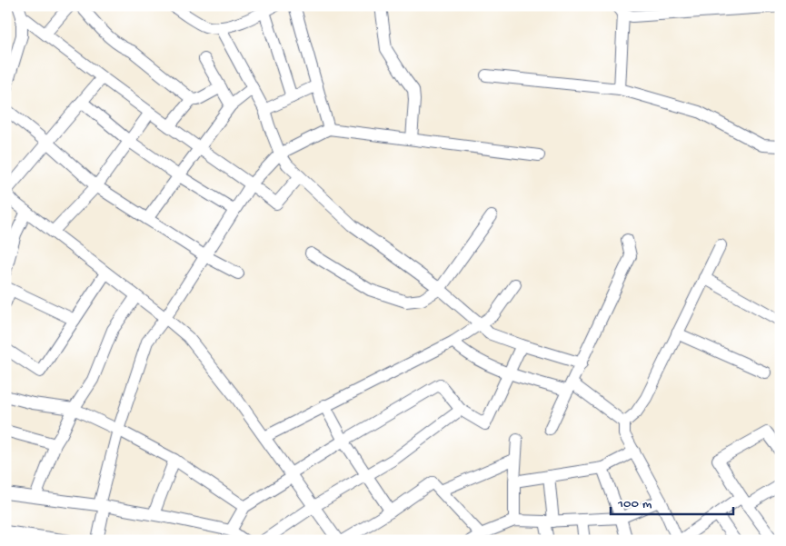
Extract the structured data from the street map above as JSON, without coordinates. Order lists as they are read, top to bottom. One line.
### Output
{"scale_bar":"100 m"}
